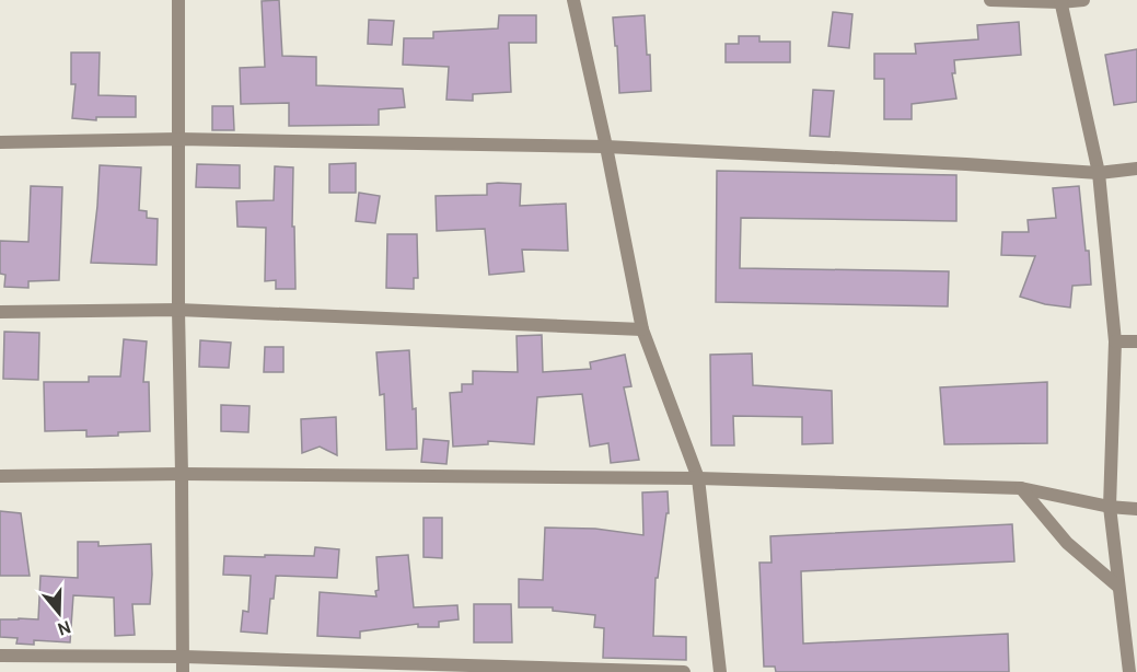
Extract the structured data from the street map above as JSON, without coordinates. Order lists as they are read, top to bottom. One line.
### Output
{"north":"bottom"}
